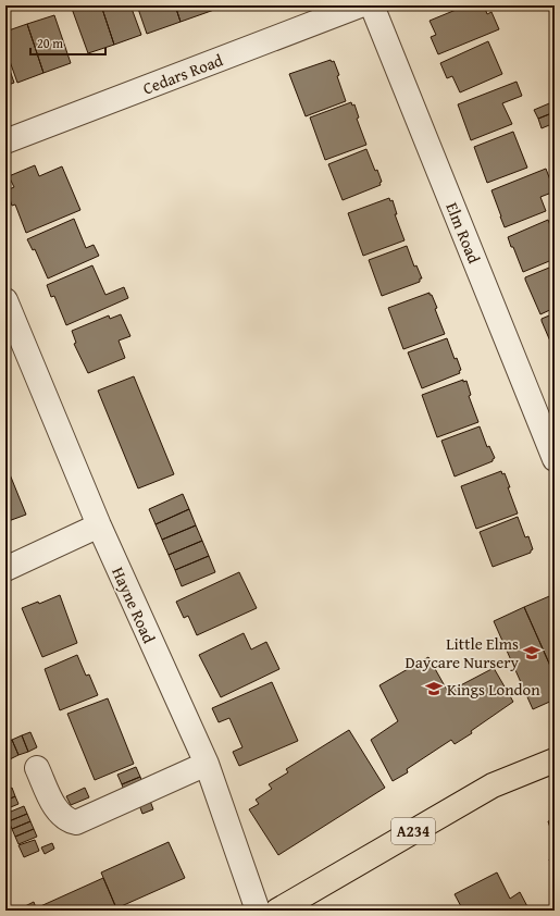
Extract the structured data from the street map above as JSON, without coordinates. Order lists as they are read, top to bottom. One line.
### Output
{"streets":{"main road":["A234"],"street":["Cedars Road","Elm Road","Hayne Road"]},"places":{"school or university":["Little Elms Daycare Nursery","Kings London"]},"scale_bar":"20 m"}
